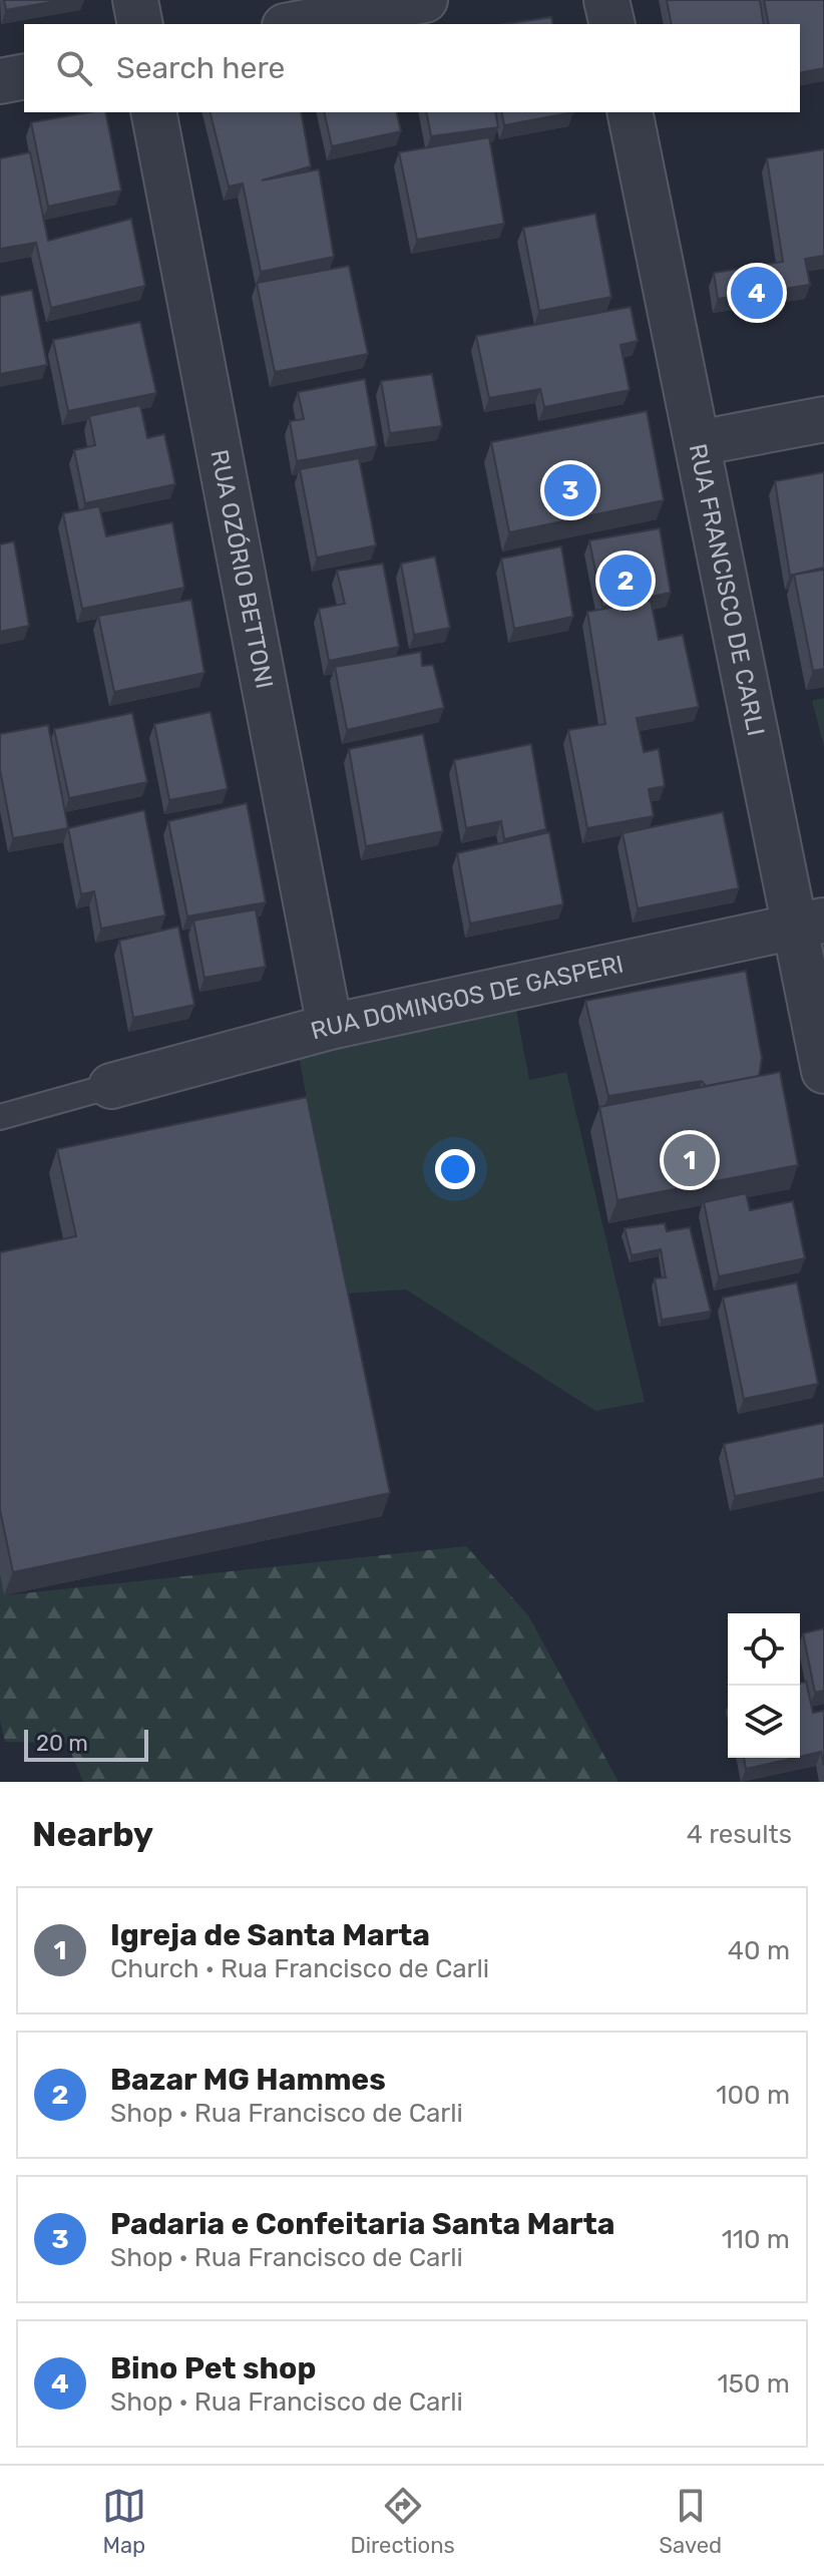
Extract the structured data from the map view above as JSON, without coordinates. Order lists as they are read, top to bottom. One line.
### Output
{"streets":{"street":["RUA OZÓRIO BETTONI","RUA FRANCISCO DE CARLI","RUA DOMINGOS DE GASPERI"]},"crossings":[["RUA OZÓRIO BETTONI","RUA DOMINGOS DE GASPERI"],["RUA FRANCISCO DE CARLI","RUA DOMINGOS DE GASPERI"]],"scale_bar":"20 m","page":{"search":"Search here","pins":["4","3","2","1"],"scale":"20 m","heading":["Nearby","4 results"],"list":[{"mark":"1","name":"Igreja de Santa Marta","note":"Church · Rua Francisco de Carli","value":"40 m"},{"mark":"2","name":"Bazar MG Hammes","note":"Shop · Rua Francisco de Carli","value":"100 m"},{"mark":"3","name":"Padaria e Confeitaria Santa Marta","note":"Shop · Rua Francisco de Carli","value":"110 m"},{"mark":"4","name":"Bino Pet shop","note":"Shop · Rua Francisco de Carli","value":"150 m"}],"nav":["Map","Directions","Saved"]}}
